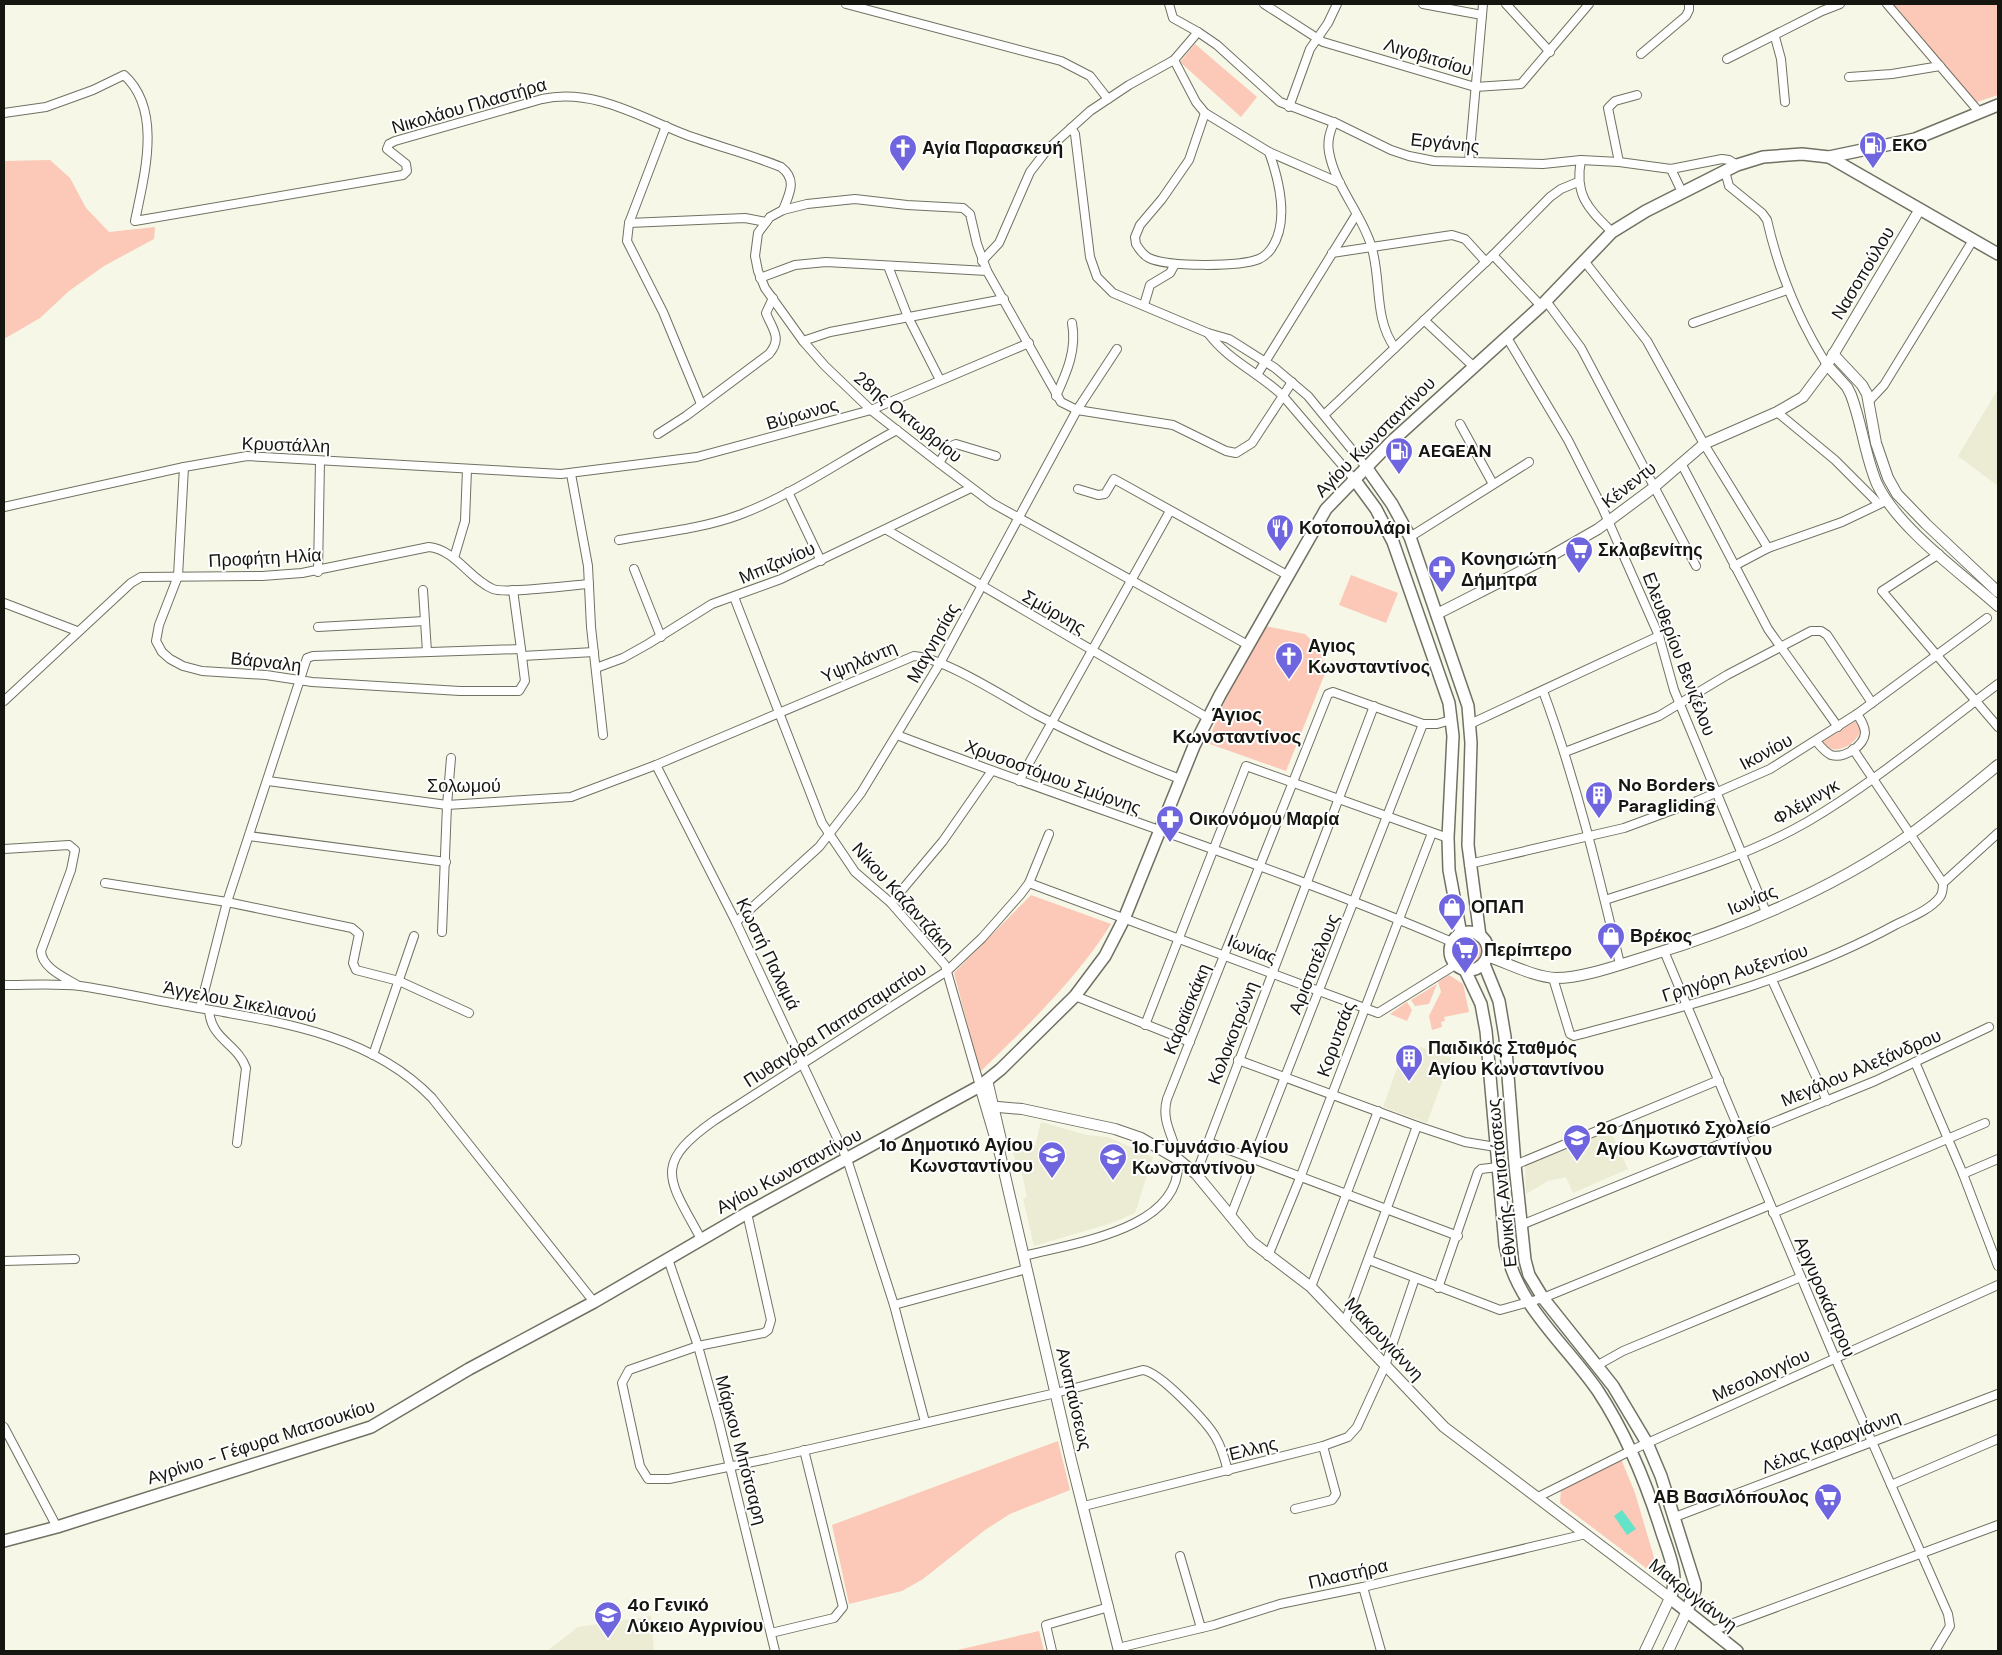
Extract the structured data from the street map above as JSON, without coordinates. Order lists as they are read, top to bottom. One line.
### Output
{"streets":{"main road":["Αγίου Κωνσταντίνου","Εθνικής Αντιστάσεως","Μακρυγιάννη","Αγρίνιο - Γέφυρα Ματσουκίου"],"street":["Λιγοβιτσίου","Νικολάου Πλαστήρα","Εργάνης","Νασοπούλου","Βύρωνος","28ης Οκτωβρίου","Κρυστάλλη","Κένεντυ","Προφήτη Ηλία","Μπιζανίου","Σμύρνης","Μαγνησίας","Ελευθερίου Βενιζέλου","Βάρναλη","Υψηλάντη","Ικονίου","Χρυσοστόμου Σμύρνης","Σολωμού","Φλέμινγκ","Νίκου Καζαντζάκη","Ιωνίας","Κωστή Παλαμά","Αριστοτέλους","Γρηγόρη Αυξεντίου","Άγγελου Σικελιανού","Καραϊσκάκη","Πυθαγόρα Παπασταματίου","Κολοκοτρώνη","Κορυτσάς","Μεγάλου Αλεξάνδρου","Αργυροκάστρου","Μεσολογγίου","Αναπαύσεως","Λέλας Καραγιάννη","Έλλης","Μάρκου Μπότσαρη","Πλαστήρα"]},"crossings":[["Εργάνης","Αγίου Κωνσταντίνου"],["Νασοπούλου","Κένεντυ"],["Βύρωνος","28ης Οκτωβρίου"],["Βύρωνος","Κρυστάλλη"],["28ης Οκτωβρίου","Αγίου Κωνσταντίνου"],["28ης Οκτωβρίου","Μπιζανίου"],["28ης Οκτωβρίου","Μαγνησίας"],["Αγίου Κωνσταντίνου","Σμύρνης"],["Αγίου Κωνσταντίνου","Ελευθερίου Βενιζέλου"],["Αγίου Κωνσταντίνου","Υψηλάντη"],["Αγίου Κωνσταντίνου","Χρυσοστόμου Σμύρνης"],["Αγίου Κωνσταντίνου","Νίκου Καζαντζάκη"],["Αγίου Κωνσταντίνου","Ιωνίας"],["Αγίου Κωνσταντίνου","Κωστή Παλαμά"],["Αγίου Κωνσταντίνου","Άγγελου Σικελιανού"],["Αγίου Κωνσταντίνου","Πυθαγόρα Παπασταματίου"],["Αγίου Κωνσταντίνου","Αναπαύσεως"],["Αγίου Κωνσταντίνου","Αγρίνιο - Γέφυρα Ματσουκίου"],["Αγίου Κωνσταντίνου","Μάρκου Μπότσαρη"],["Κρυστάλλη","Βάρναλη"],["Κένεντυ","Ελευθερίου Βενιζέλου"],["Προφήτη Ηλία","Βάρναλη"],["Μπιζανίου","Σμύρνης"],["Μπιζανίου","Νίκου Καζαντζάκη"],["Σμύρνης","Μαγνησίας"],["Μαγνησίας","Υψηλάντη"],["Μαγνησίας","Χρυσοστόμου Σμύρνης"],["Μαγνησίας","Νίκου Καζαντζάκη"],["Μαγνησίας","Κωστή Παλαμά"],["Ελευθερίου Βενιζέλου","Ικονίου"],["Ελευθερίου Βενιζέλου","Φλέμινγκ"],["Ελευθερίου Βενιζέλου","Ιωνίας"],["Υψηλάντη","Σολωμού"],["Υψηλάντη","Νίκου Καζαντζάκη"],["Υψηλάντη","Κωστή Παλαμά"],["Χρυσοστόμου Σμύρνης","Ιωνίας"],["Χρυσοστόμου Σμύρνης","Αριστοτέλους"],["Χρυσοστόμου Σμύρνης","Καραϊσκάκη"],["Χρυσοστόμου Σμύρνης","Κολοκοτρώνη"],["Χρυσοστόμου Σμύρνης","Κορυτσάς"],["Χρυσοστόμου Σμύρνης","Εθνικής Αντιστάσεως"],["Σολωμού","Κωστή Παλαμά"],["Νίκου Καζαντζάκη","Πυθαγόρα Παπασταματίου"],["Νίκου Καζαντζάκη","Αναπαύσεως"],["Ιωνίας","Αριστοτέλους"],["Ιωνίας","Γρηγόρη Αυξεντίου"],["Ιωνίας","Καραϊσκάκη"],["Ιωνίας","Πυθαγόρα Παπασταματίου"],["Ιωνίας","Κολοκοτρώνη"],["Ιωνίας","Κορυτσάς"],["Ιωνίας","Εθνικής Αντιστάσεως"],["Ιωνίας","Αργυροκάστρου"],["Κωστή Παλαμά","Πυθαγόρα Παπασταματίου"],["Αριστοτέλους","Μακρυγιάννη"],["Γρηγόρη Αυξεντίου","Αργυροκάστρου"],["Καραϊσκάκη","Κολοκοτρώνη"],["Καραϊσκάκη","Μακρυγιάννη"],["Καραϊσκάκη","Αναπαύσεως"],["Κολοκοτρώνη","Μακρυγιάννη"],["Κορυτσάς","Μακρυγιάννη"],["Μεγάλου Αλεξάνδρου","Εθνικής Αντιστάσεως"],["Μεγάλου Αλεξάνδρου","Αργυροκάστρου"],["Εθνικής Αντιστάσεως","Μακρυγιάννη"],["Εθνικής Αντιστάσεως","Μεσολογγίου"],["Εθνικής Αντιστάσεως","Λέλας Καραγιάννη"],["Αργυροκάστρου","Μεσολογγίου"],["Αργυροκάστρου","Λέλας Καραγιάννη"],["Μακρυγιάννη","Μεσολογγίου"],["Μακρυγιάννη","Αναπαύσεως"],["Μακρυγιάννη","Έλλης"],["Μακρυγιάννη","Πλαστήρα"],["Αναπαύσεως","Έλλης"],["Αναπαύσεως","Πλαστήρα"]],"districts":["Άγιος Κωνσταντίνος"],"places":{"fuel station":["EKO","AEGEAN"],"church":["Αγία Παρασκευή","Αγιος Κωνσταντίνος"],"restaurant":["Κοτοπουλάρι"],"supermarket":["Σκλαβενίτης","Περίπτερο","ΑΒ Βασιλόπουλος"],"pharmacy":["Κονησιώτη Δήμητρα","Οικονόμου Μαρία"],"building":["No Borders Paragliding","Παιδικός Σταθμός Αγίου Κωνσταντίνου"],"shop":["ΟΠΑΠ","Βρέκος"],"school or university":["2ο Δημοτικό Σχολείο Αγίου Κωνσταντίνου","1ο Δημοτικό Αγίου Κωνσταντίνου","1ο Γυμνάσιο Αγίου Κωνσταντίνου","4ο Γενικό Λύκειο Αγρινίου"]}}
